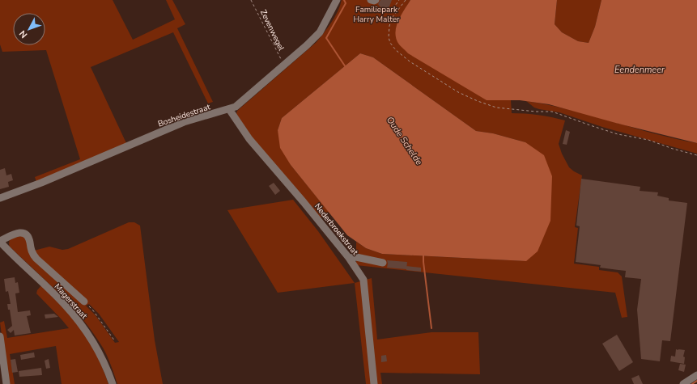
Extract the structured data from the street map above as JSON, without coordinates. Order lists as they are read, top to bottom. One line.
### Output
{"streets":{"street":["Bosheidestraat","Nederbroekstraat","Magerstraat"],"path":["Zevenwegel"]},"crossings":[["Zevenwegel","Bosheidestraat"],["Bosheidestraat","Nederbroekstraat"]],"water":["Eendenmeer","Oude Schelde"],"parks":["Familiepark Harry Malter"],"north":"bottom left"}
